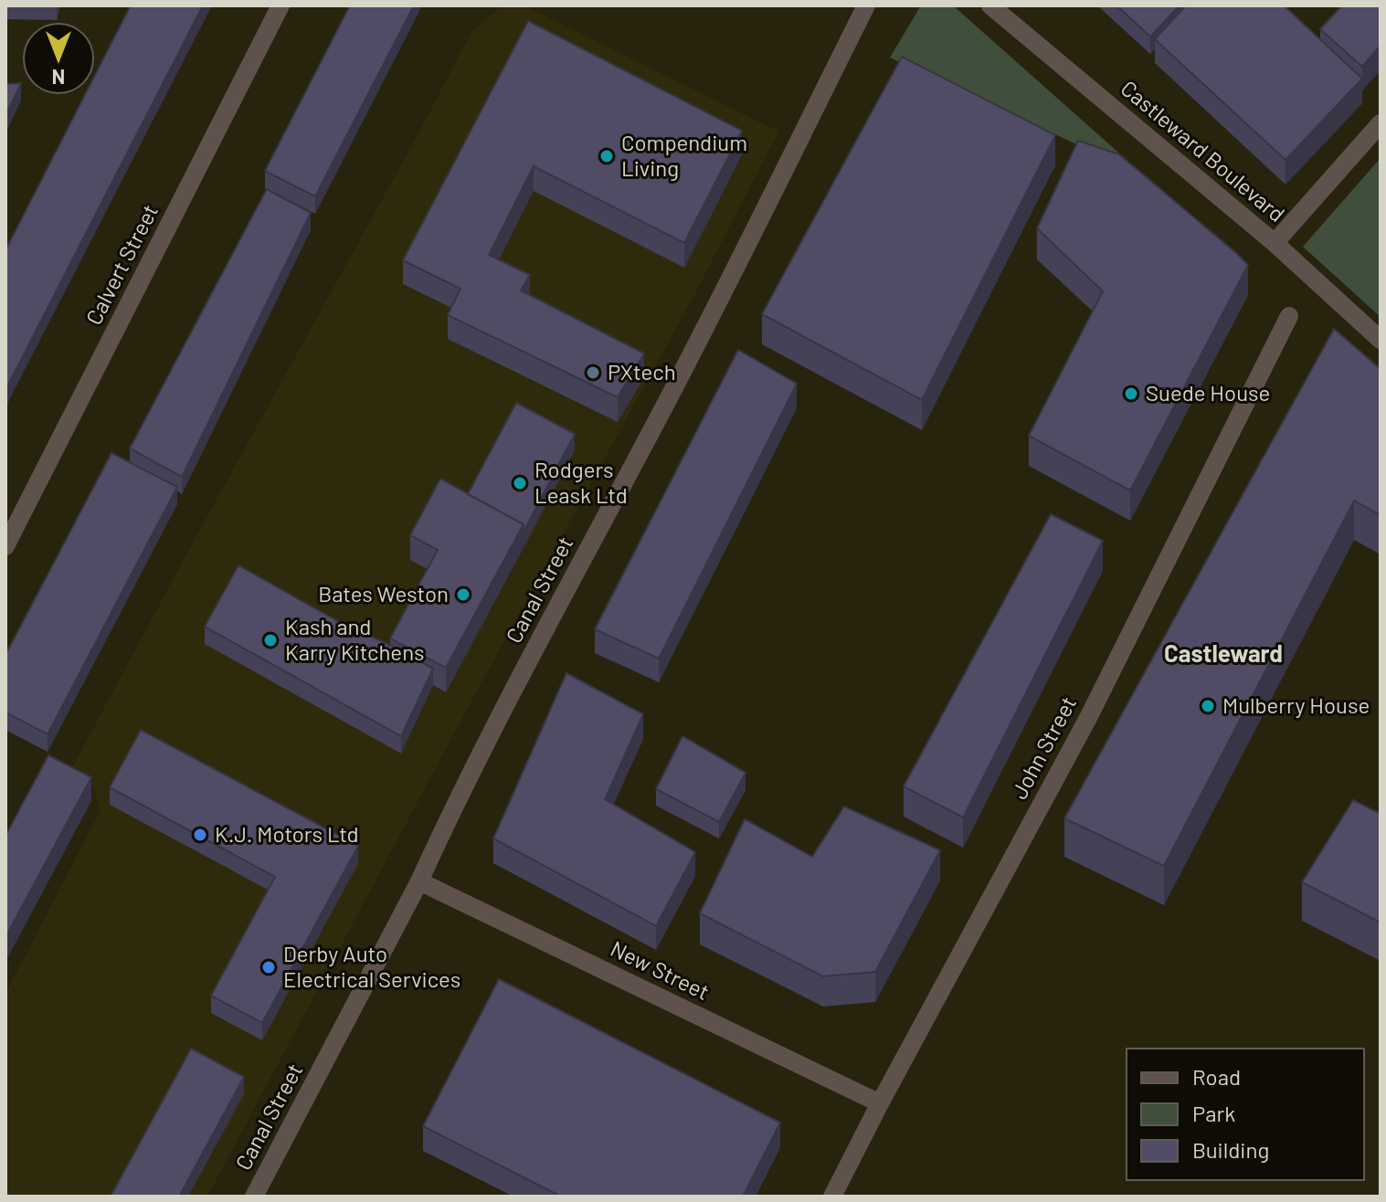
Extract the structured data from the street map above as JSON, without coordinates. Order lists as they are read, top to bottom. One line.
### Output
{"streets":{"street":["Castleward Boulevard","Calvert Street","Canal Street","John Street","New Street"]},"crossings":[["Canal Street","New Street"],["John Street","New Street"]],"districts":["Castleward"],"places":["Compendium Living","PXtech","Suede House","Rodgers Leask Ltd","Bates Weston","Kash and Karry Kitchens","Mulberry House","K.J. Motors Ltd","Derby Auto Electrical Services"],"legend":["Road","Park","Building"],"north":"bottom"}
